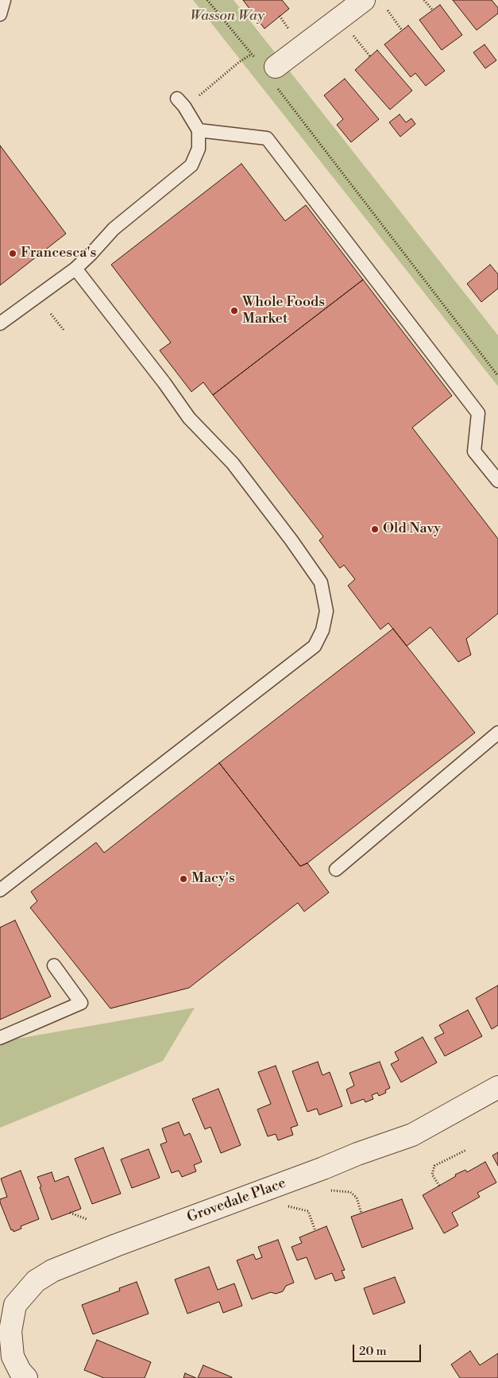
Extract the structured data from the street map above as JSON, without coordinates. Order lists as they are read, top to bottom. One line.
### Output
{"streets":{"street":["Grovedale Place"]},"parks":["Wasson Way"],"places":["Francesca's","Whole Foods Market","Old Navy","Macy's"],"scale_bar":"20 m"}
